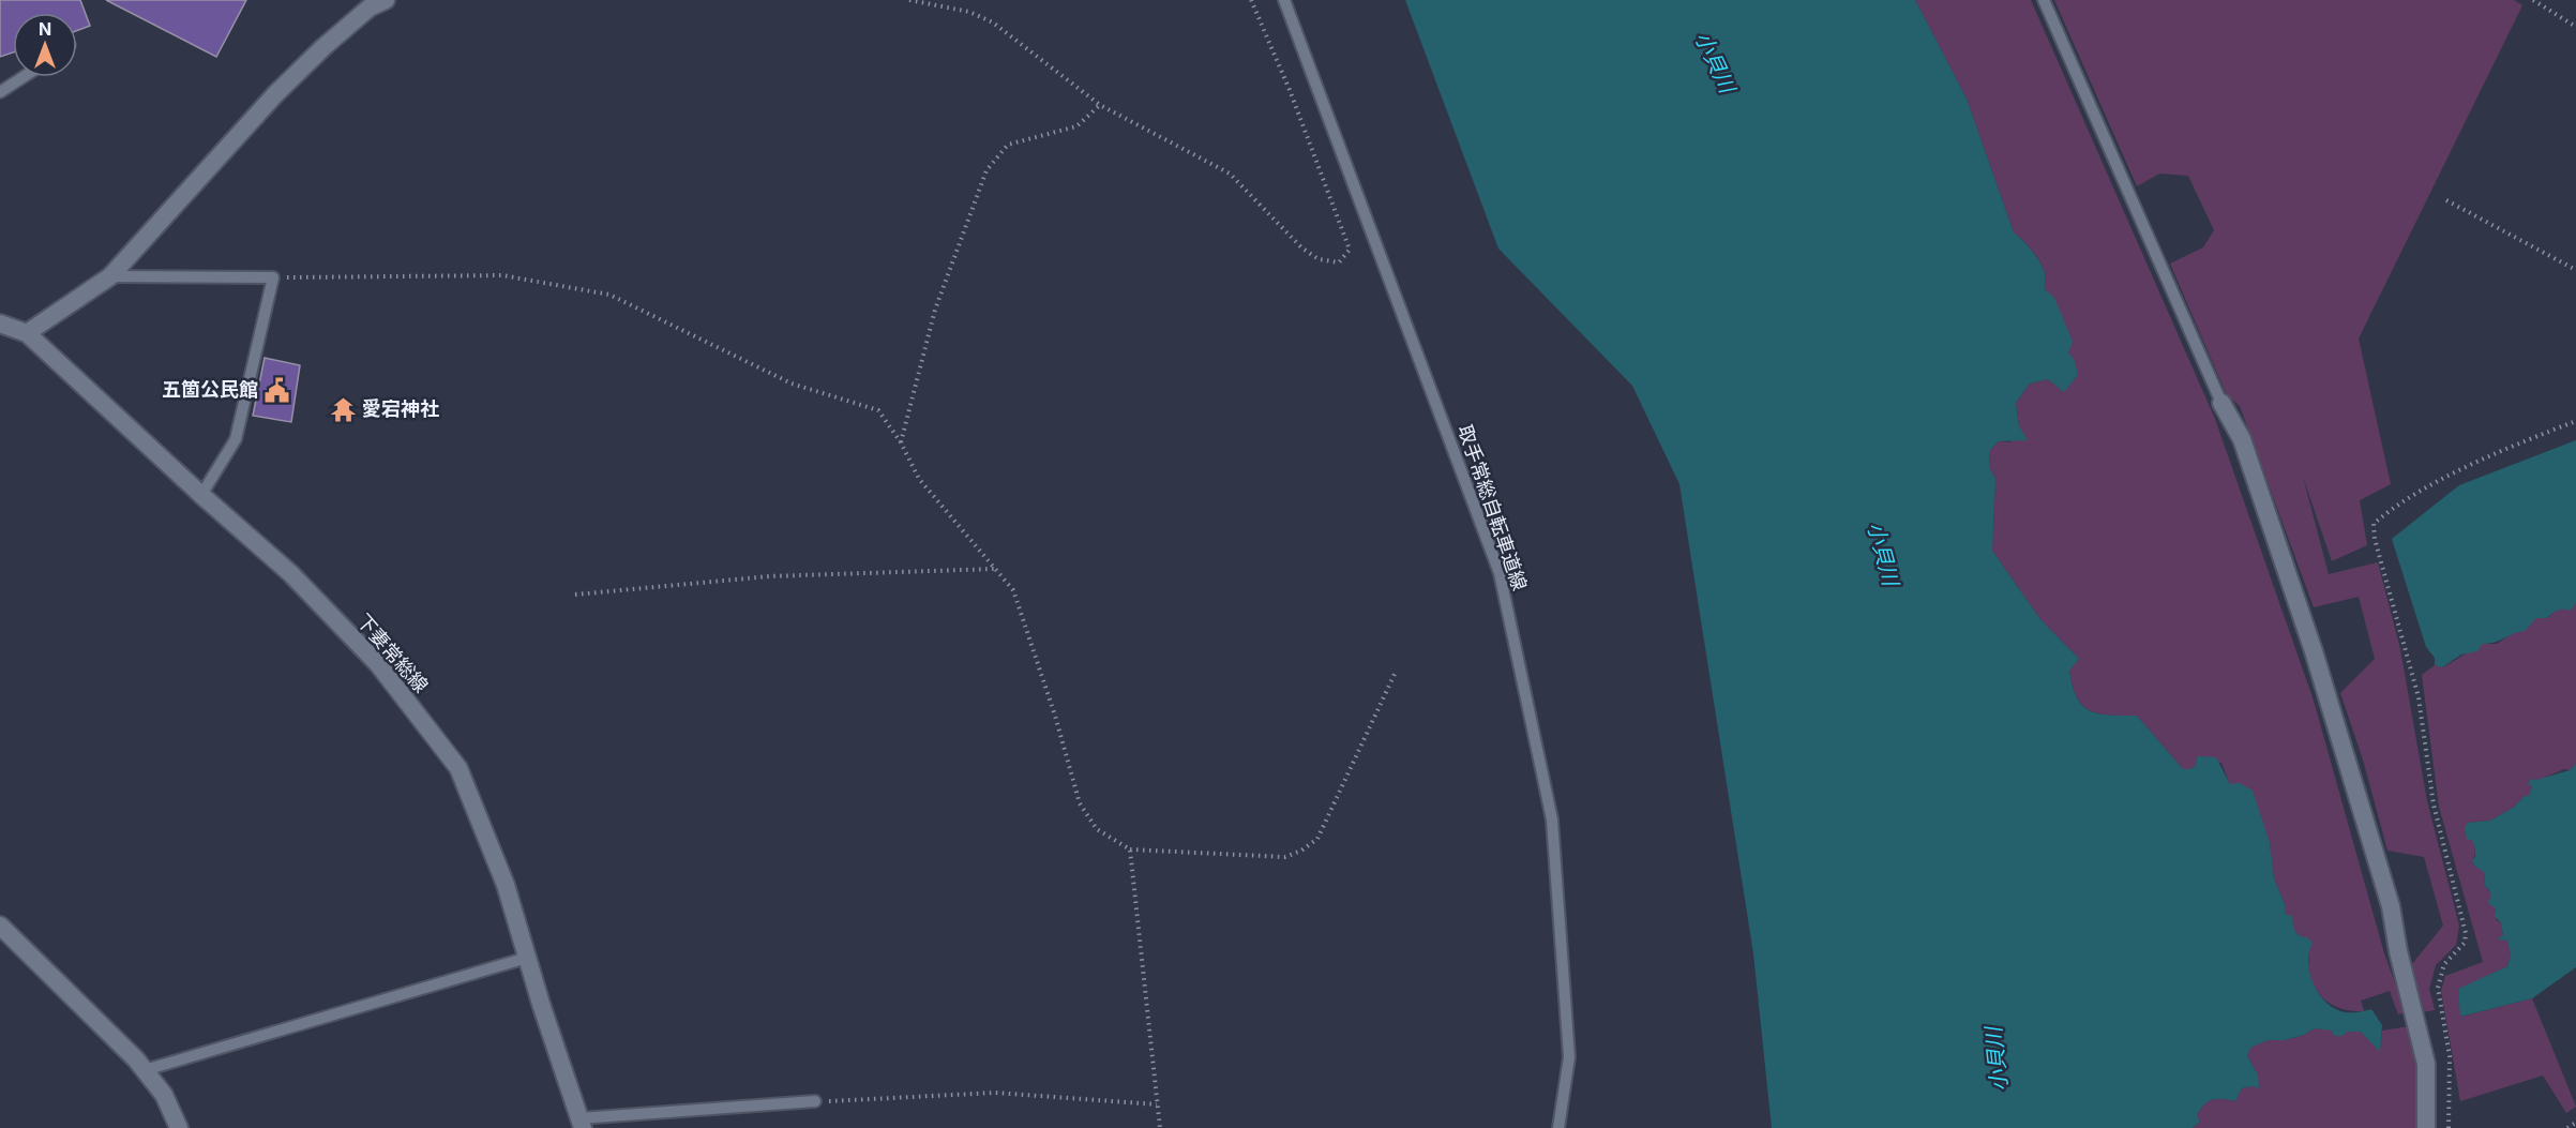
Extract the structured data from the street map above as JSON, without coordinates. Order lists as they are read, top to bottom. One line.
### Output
{"streets":{"street":["下妻常総線"],"lane":["取手常総自転車道線"]},"water":["小貝川"],"places":{"public building":["五箇公民館"],"temple":["愛宕神社"]},"north":"top"}
